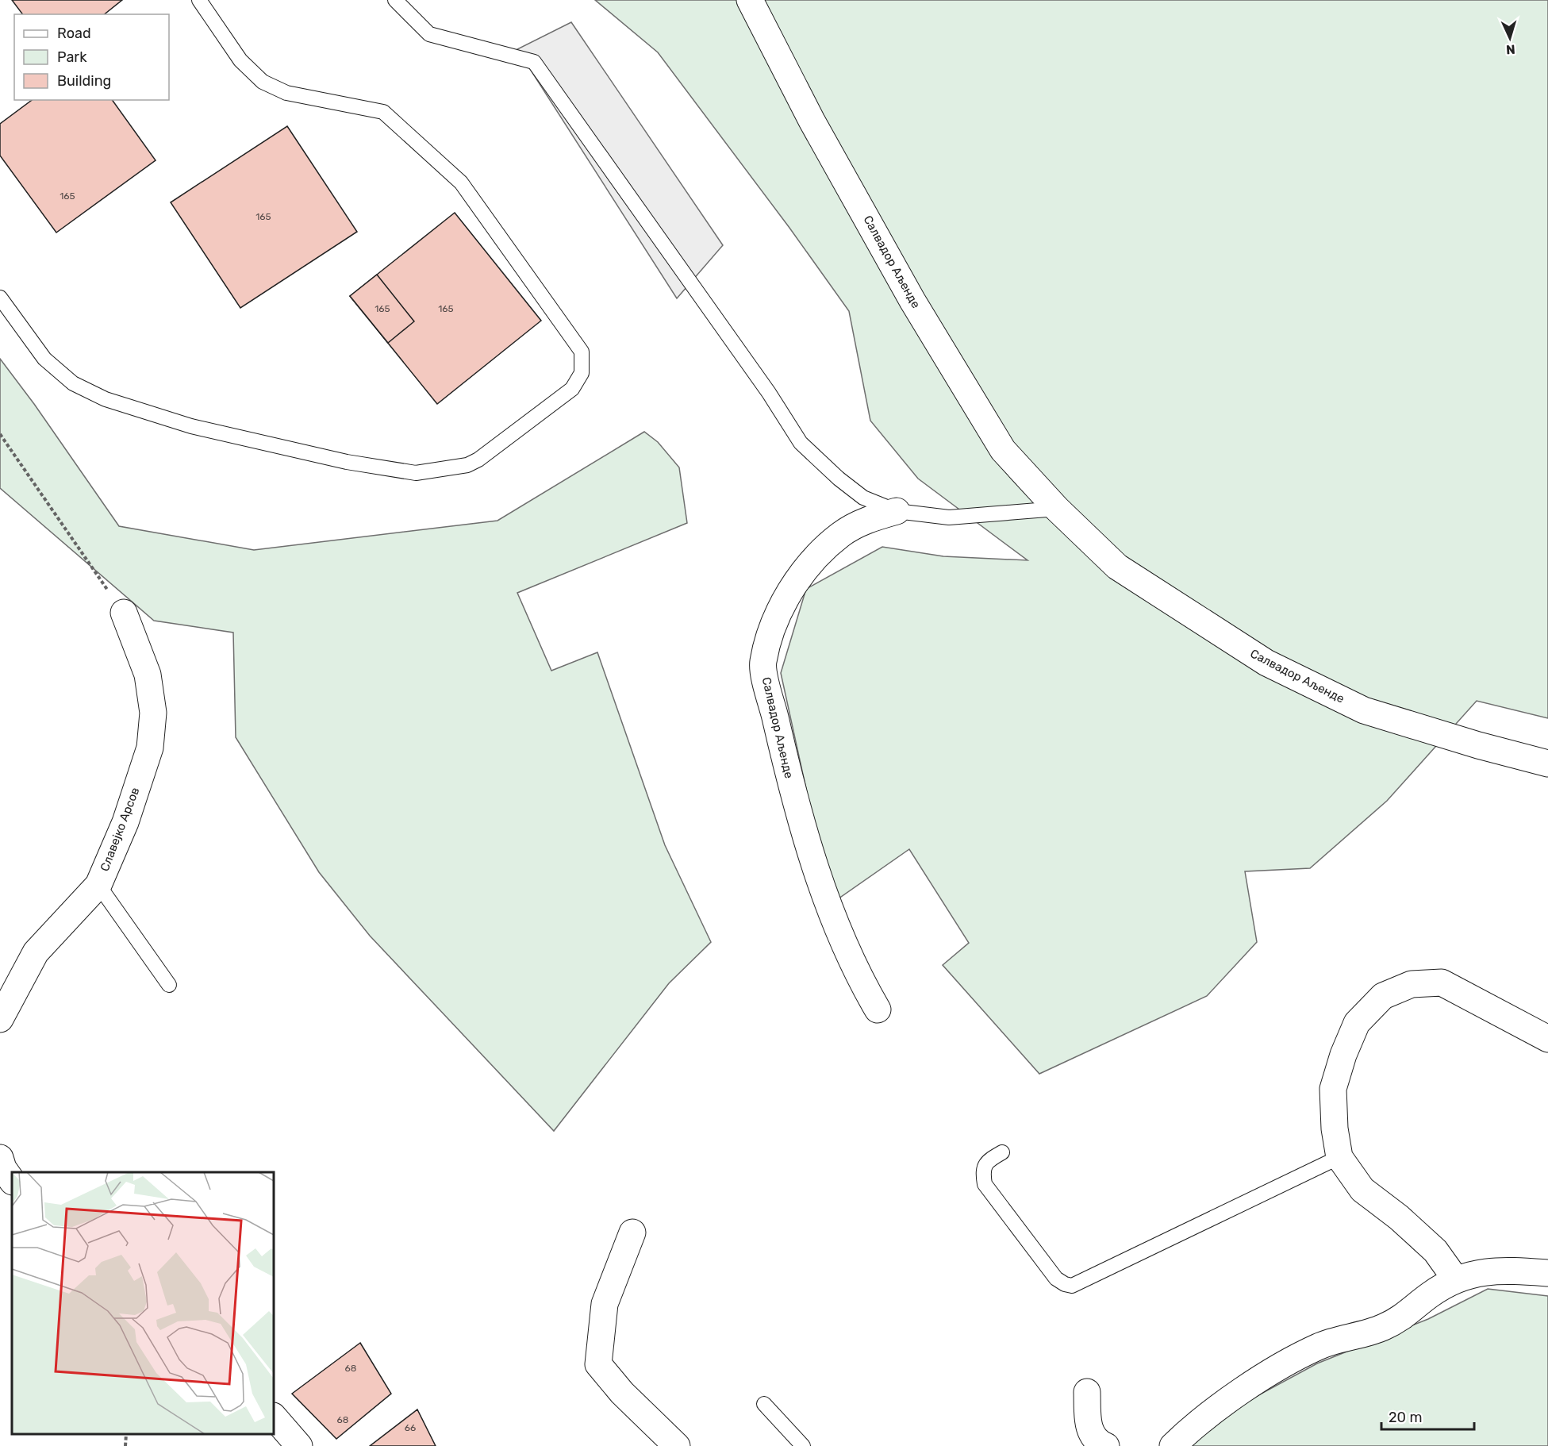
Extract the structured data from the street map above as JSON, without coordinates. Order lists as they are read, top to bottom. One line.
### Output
{"streets":{"street":["Салвадор Аљенде","Славејко Арсов"]},"house_numbers":["165","165","165","165","68","68","66"],"legend":["Road","Park","Building"],"scale_bar":"20 m","north":"bottom"}
